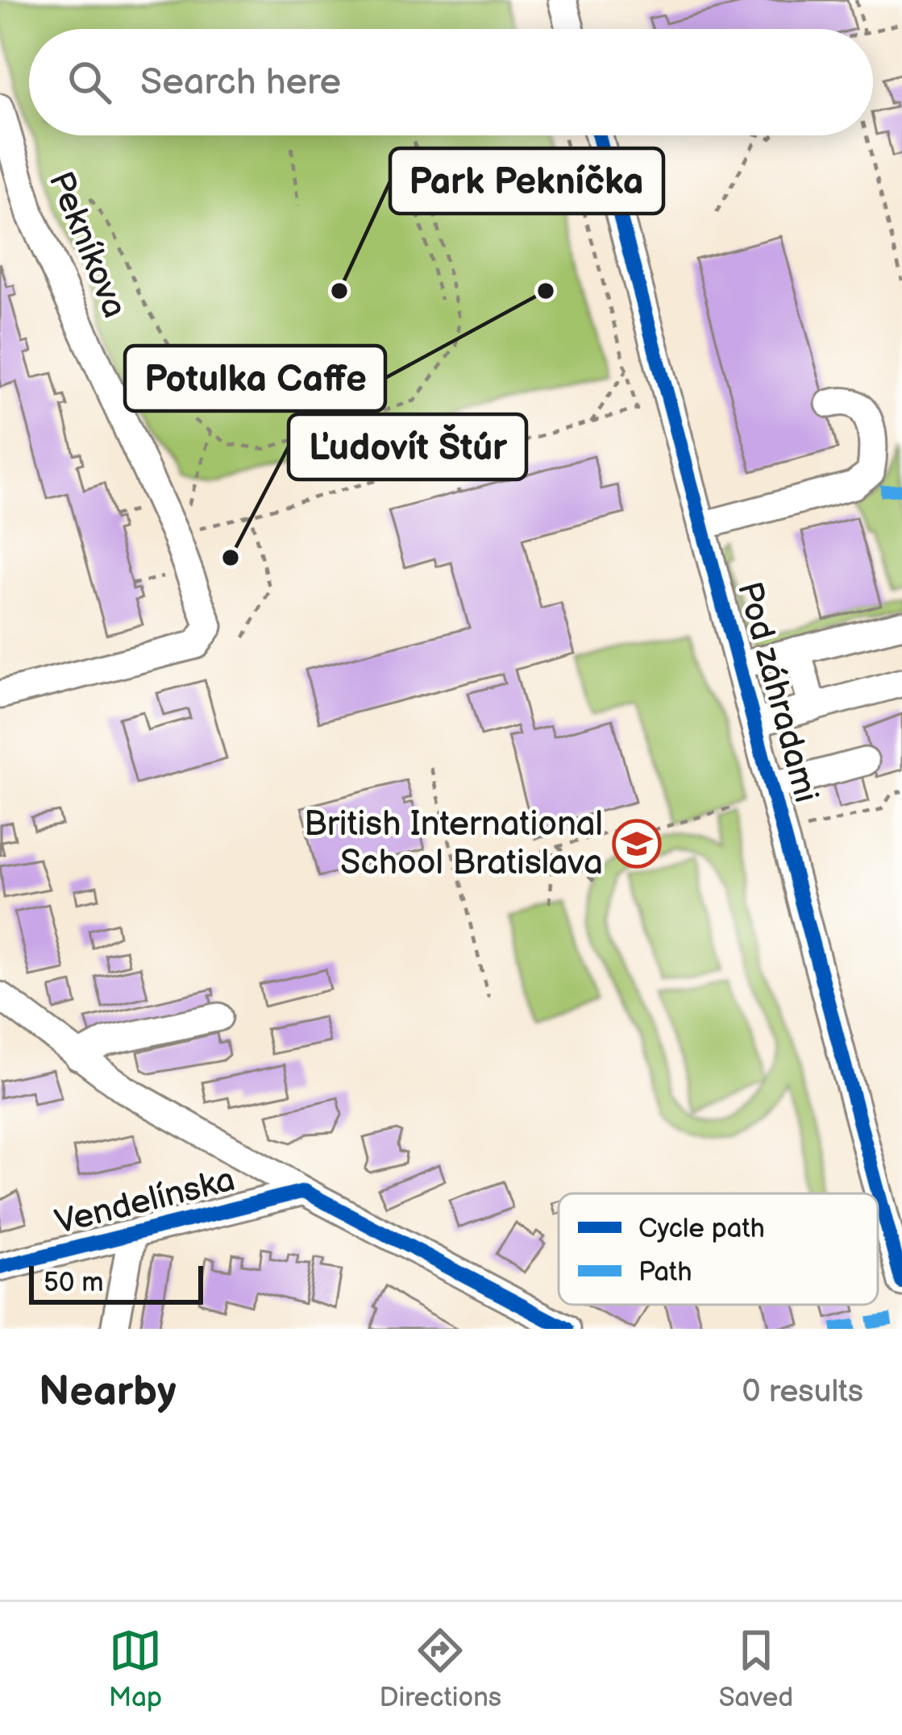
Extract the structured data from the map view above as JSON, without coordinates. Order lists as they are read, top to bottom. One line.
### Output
{"streets":{"street":["Pekníkova","Pod záhradami","Vendelínska"]},"places":{"other":["Park Pekníčka","Potulka Caffe","Ľudovít Štúr"],"school or university":["British International School Bratislava"]},"legend":["Cycle path","Path"],"scale_bar":"50 m","page":{"search":"Search here","scale":"50 m","heading":["Nearby","0 results"],"nav":["Map","Directions","Saved"]}}
